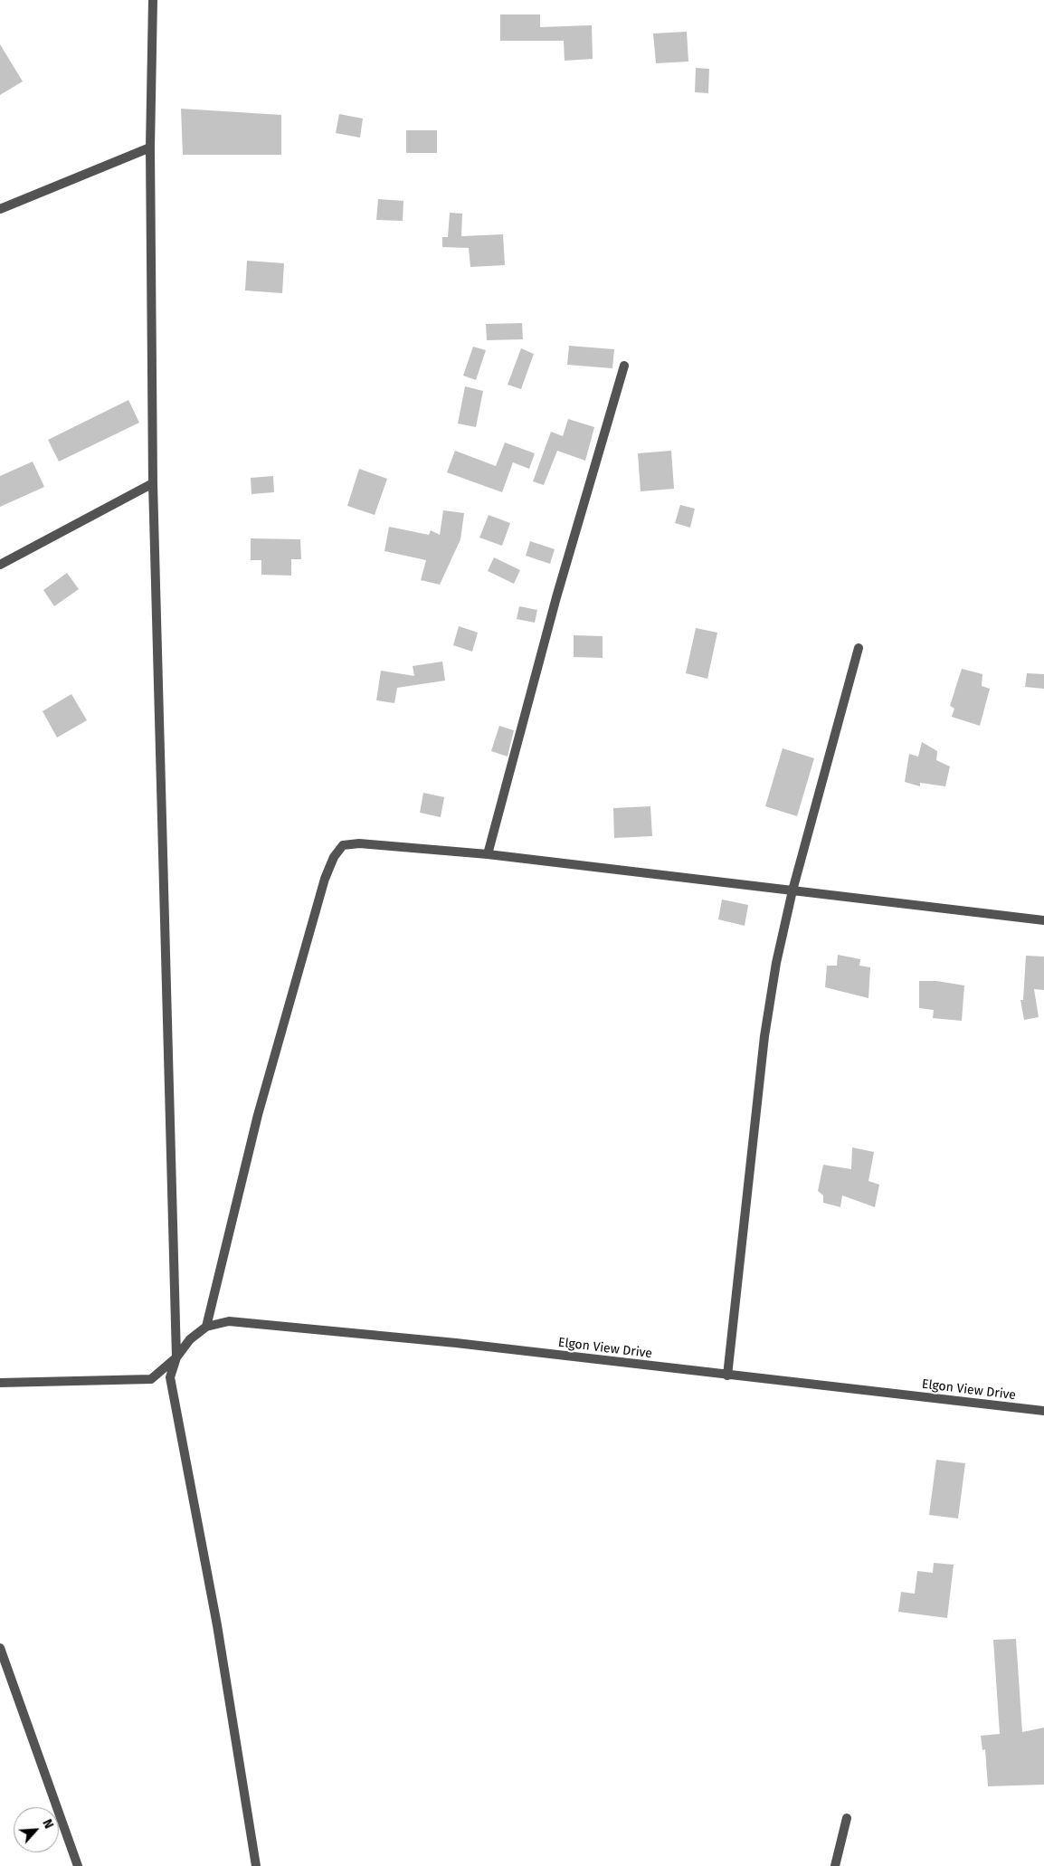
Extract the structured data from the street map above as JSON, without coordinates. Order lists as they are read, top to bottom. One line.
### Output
{"streets":{"street":["Elgon View Drive"]},"north":"top right"}
